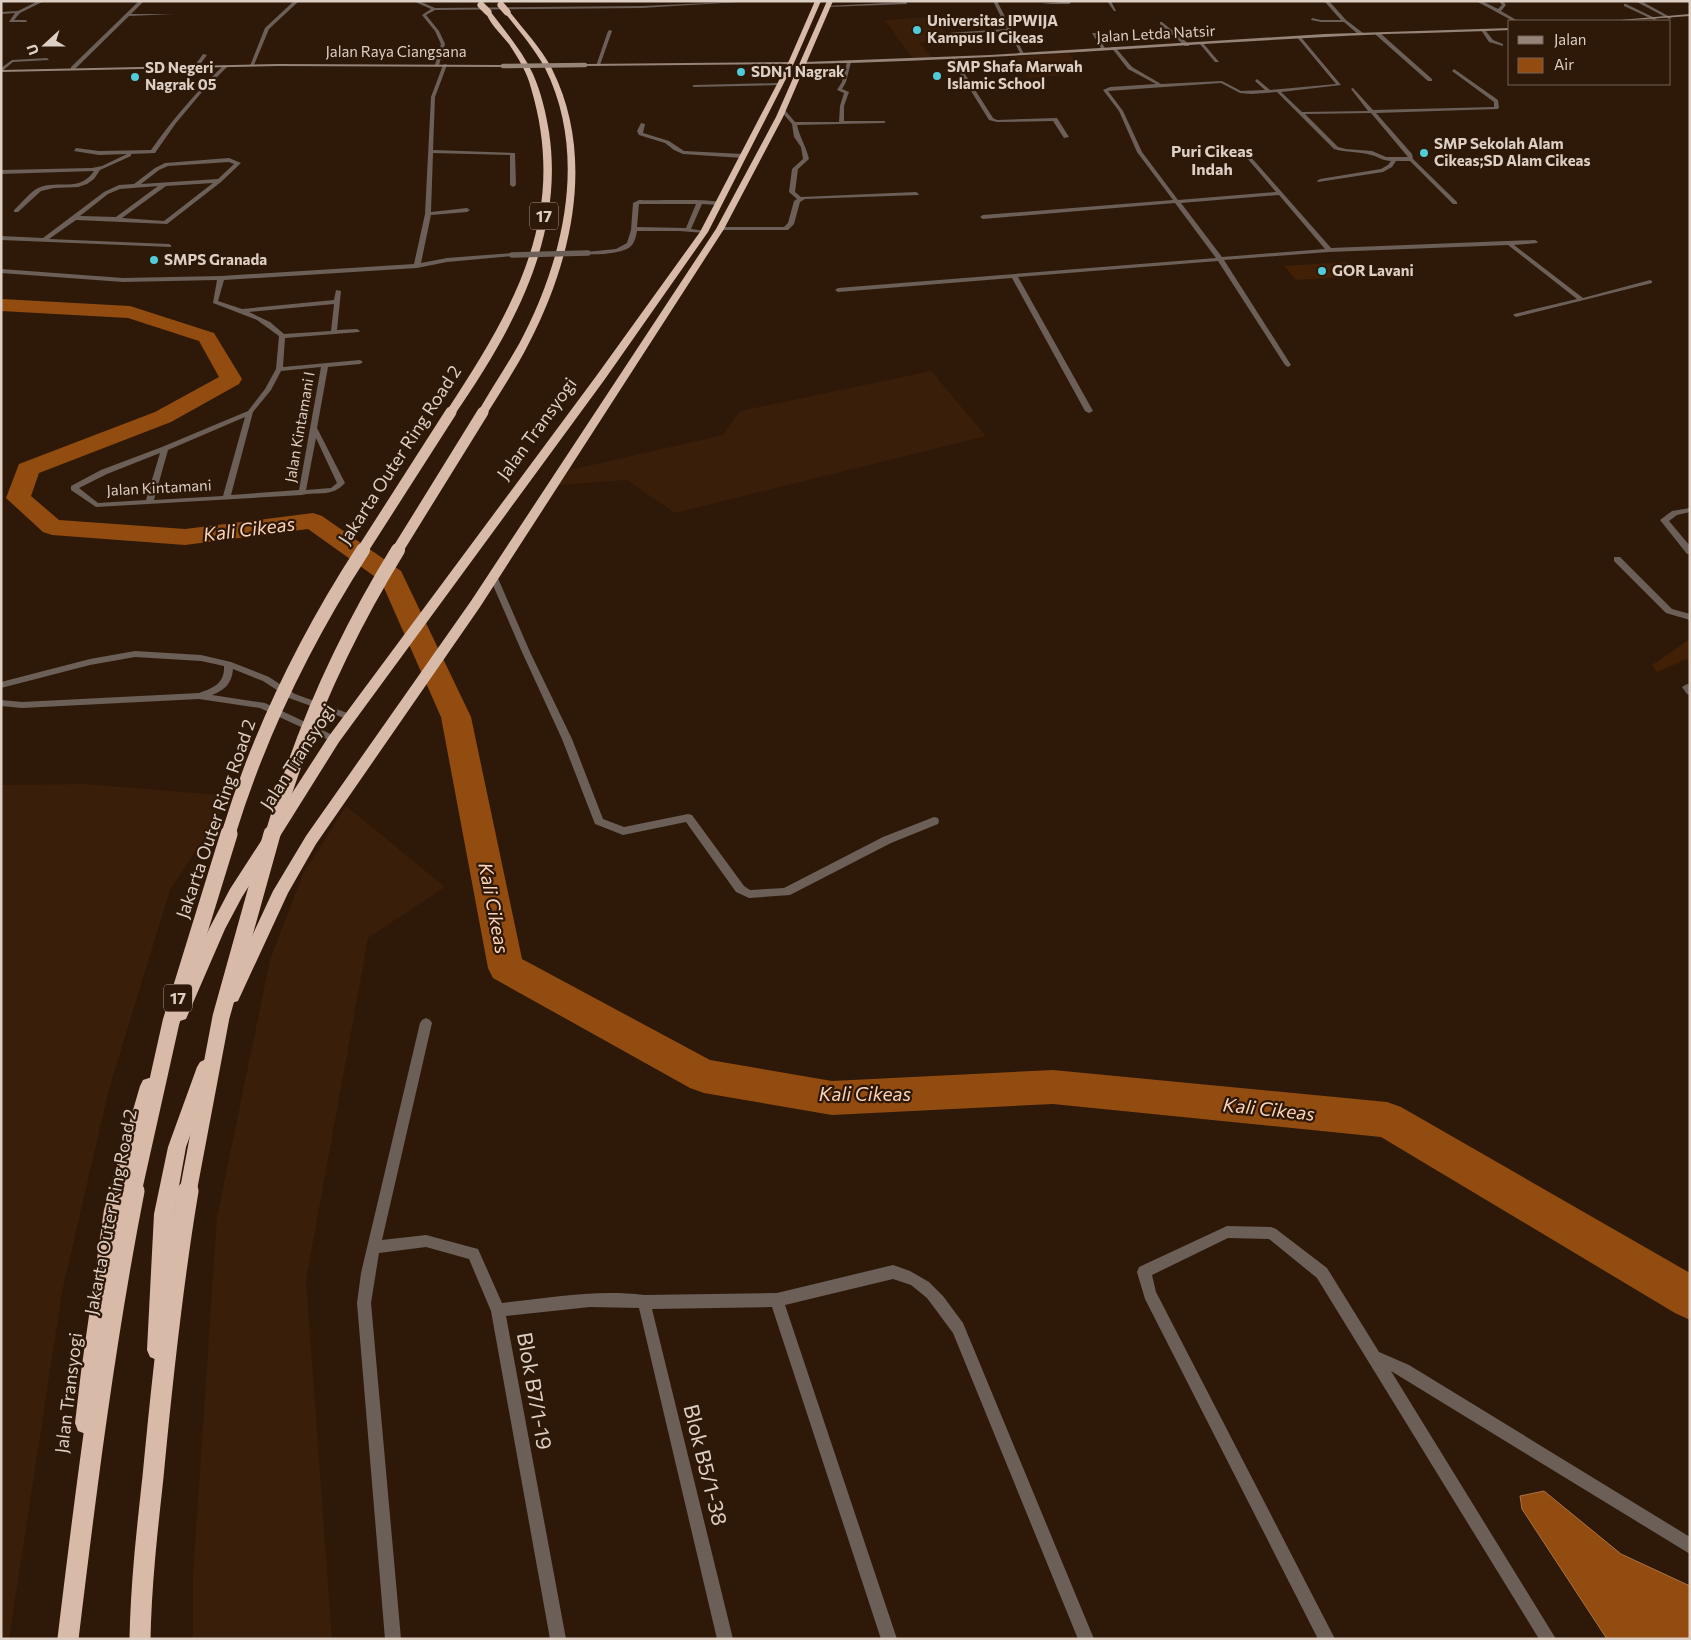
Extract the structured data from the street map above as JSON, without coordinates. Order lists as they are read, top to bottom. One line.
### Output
{"streets":{"highway":["17","Jalan Transyogi","Jakarta Outer Ring Road 2"],"main road":["Jalan Letda Natsir","Jalan Raya Ciangsana"],"street":["Jalan Kintamani I","Jalan Kintamani","Blok B7/1-19","Blok B5/1-38"]},"crossings":[["Jalan Raya Ciangsana","Jalan Transyogi"],["Jalan Kintamani I","Jalan Kintamani"],["Jalan Transyogi","Jakarta Outer Ring Road 2"]],"districts":["Puri Cikeas Indah"],"water":["Kali Cikeas"],"places":["Universitas IPWIJA Kampus II Cikeas","SDN 1 Nagrak","SMP Shafa Marwah Islamic School","SD Negeri Nagrak 05","SMP Sekolah Alam Cikeas;SD Alam Cikeas","SMPS Granada","GOR Lavani"],"legend":["Jalan","Air"],"north":"left"}
